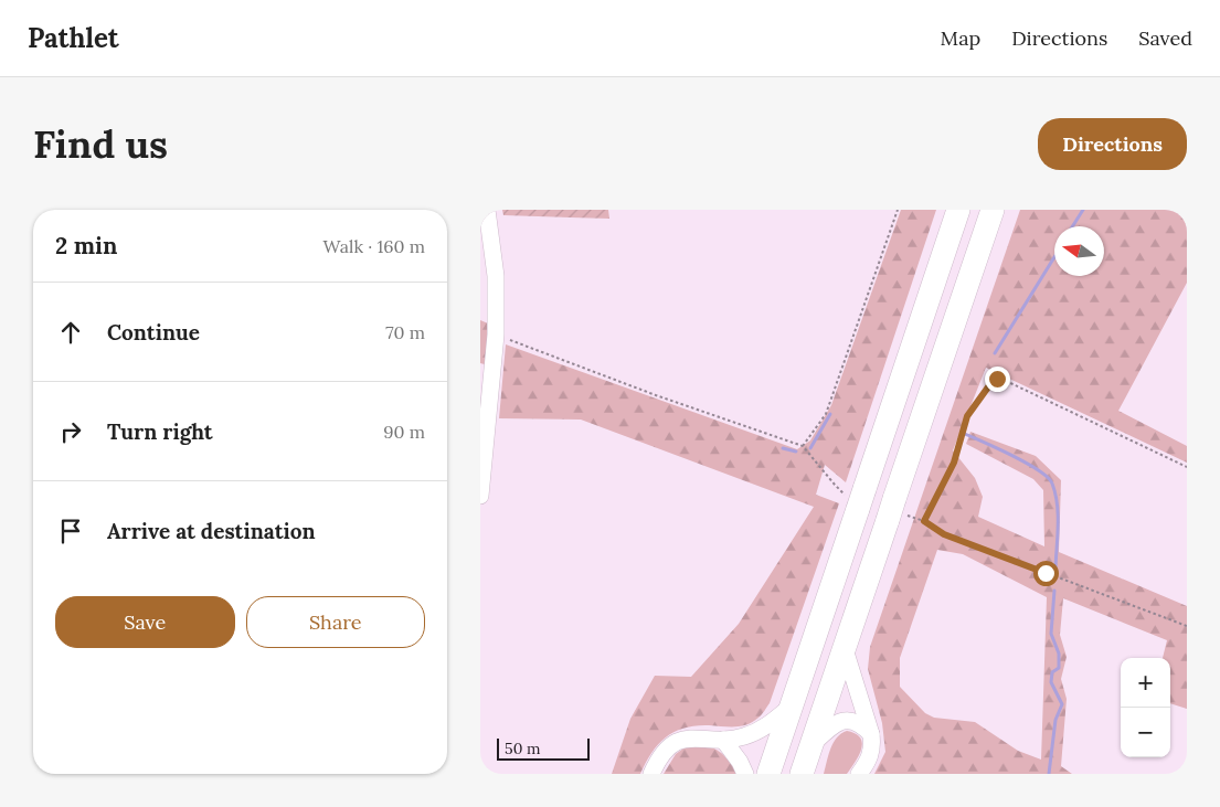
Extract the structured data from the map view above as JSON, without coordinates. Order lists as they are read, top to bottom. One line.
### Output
{"scale_bar":"50 m","north":"left","page":{"header":"Pathlet","nav":["Map","Directions","Saved"],"buttons":["Directions",["Save","Share"]],"title":"Find us","heading":["2 min","Walk · 160 m"],"list":[["Continue","70 m"],["Turn right","90 m"],"Arrive at destination"],"map_buttons":["+","−"],"scale":"50 m"}}
